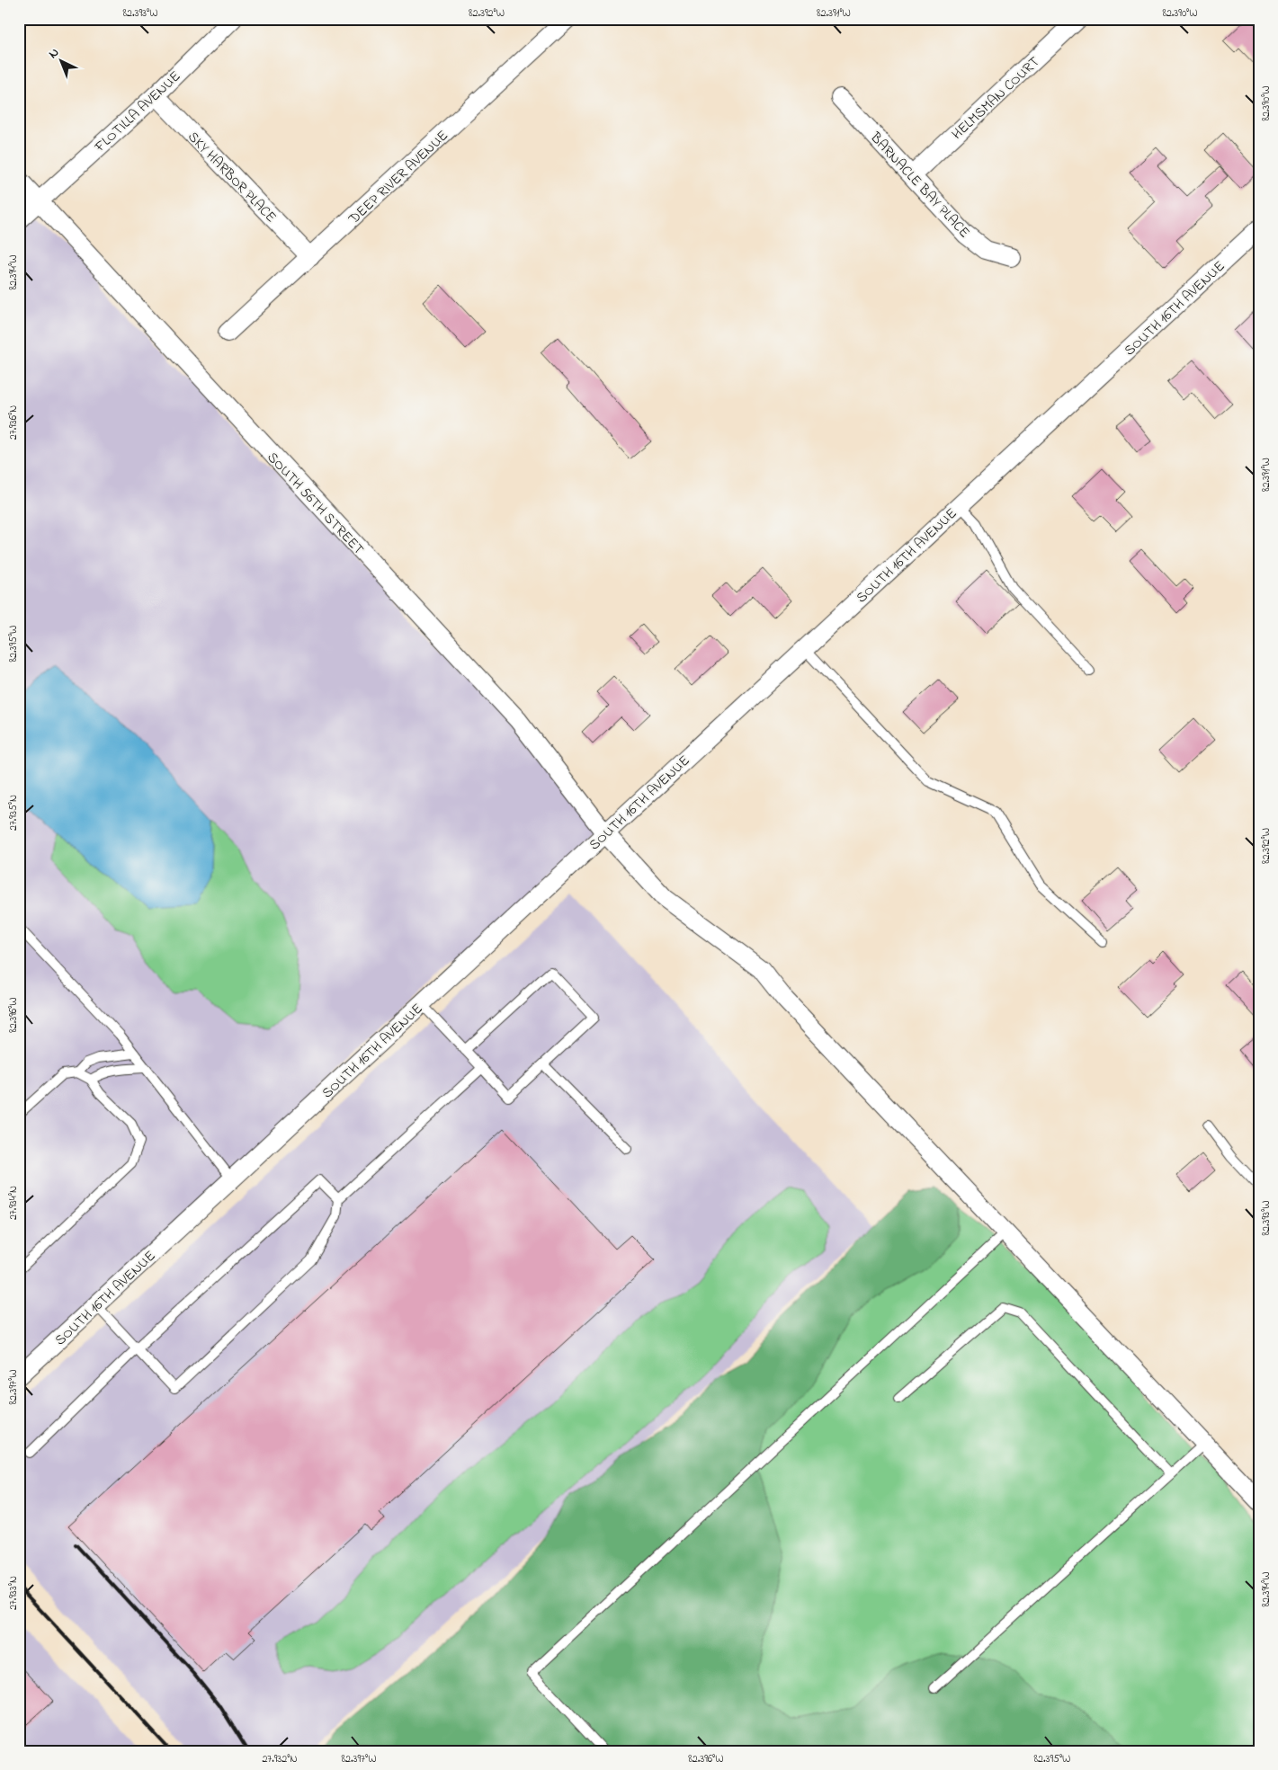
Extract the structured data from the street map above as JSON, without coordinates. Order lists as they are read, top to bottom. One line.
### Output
{"streets":{"street":["HELMSMAN COURT","FLOTILLA AVENUE","SKY HARBOR PLACE","DEEP RIVER AVENUE","BARNACLE BAY PLACE","SOUTH 16TH AVENUE","SOUTH 56TH STREET"]},"crossings":[["HELMSMAN COURT","BARNACLE BAY PLACE"],["FLOTILLA AVENUE","SKY HARBOR PLACE"],["FLOTILLA AVENUE","SOUTH 56TH STREET"],["SKY HARBOR PLACE","DEEP RIVER AVENUE"],["SOUTH 16TH AVENUE","SOUTH 56TH STREET"]],"north":"top left","coordinates":["82.393°W","82.392°W","82.391°W","82.390°W","82.394°W","27.936°N","82.395°W","27.935°N","82.396°W","27.934°N","82.397°W","27.933°N","27.932°N"]}
